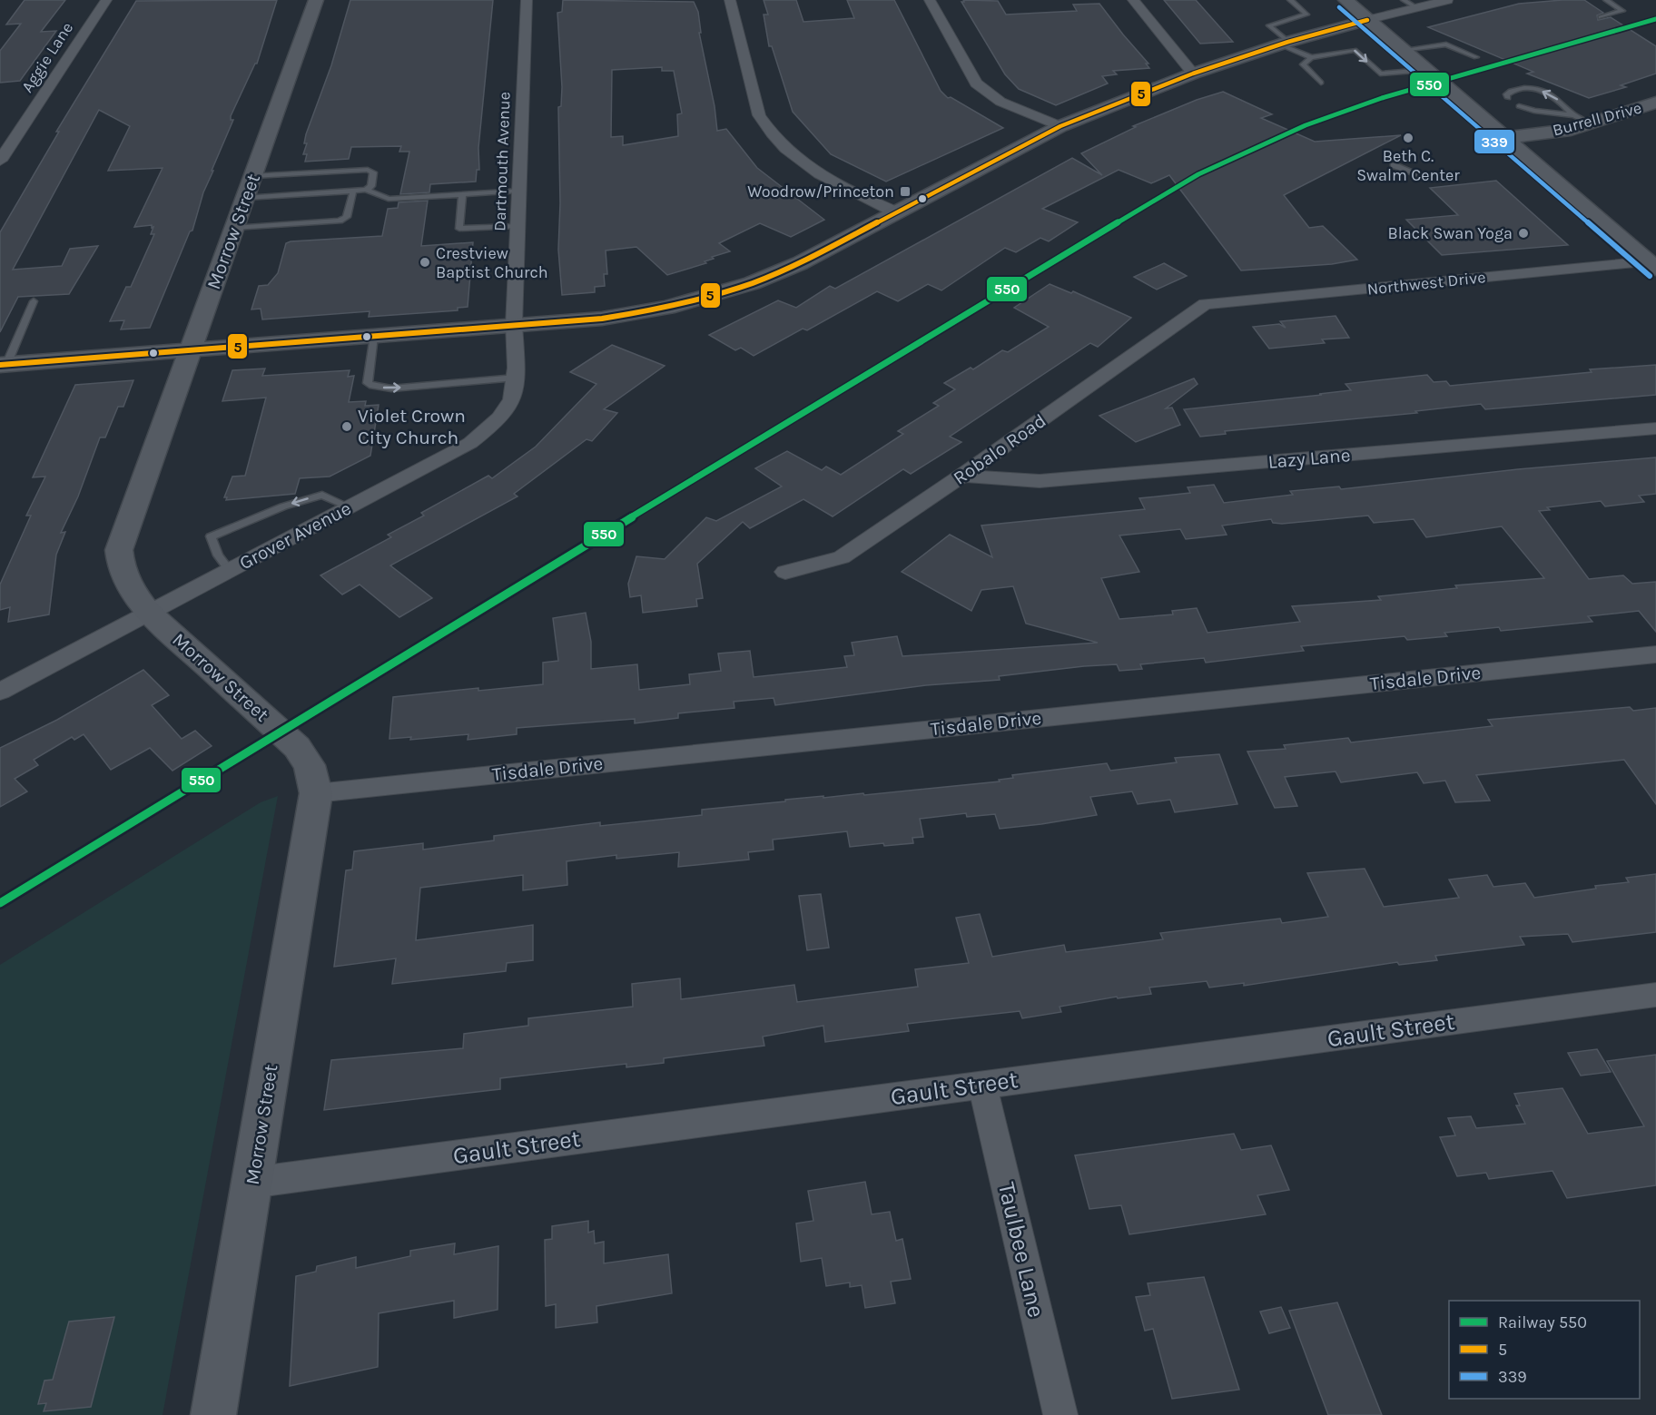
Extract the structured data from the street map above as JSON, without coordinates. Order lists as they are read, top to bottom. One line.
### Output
{"streets":{"street":["Aggie Lane","Burrell Drive","Dartmouth Avenue","Morrow Street","Northwest Drive","Robalo Road","Lazy Lane","Grover Avenue","Tisdale Drive","Gault Street","Taulbee Lane"]},"crossings":[["Dartmouth Avenue","Grover Avenue"],["Morrow Street","Grover Avenue"],["Morrow Street","Tisdale Drive"],["Morrow Street","Gault Street"],["Northwest Drive","Robalo Road"],["Robalo Road","Lazy Lane"],["Gault Street","Taulbee Lane"]],"places":{"other":["Beth C. Swalm Center","Black Swan Yoga","Crestview Baptist Church","Violet Crown City Church"],"transit":["Woodrow/Princeton"]},"lines":["transit line 339","rail line 550","transit line 5"],"legend":["Railway 550","5","339"]}
